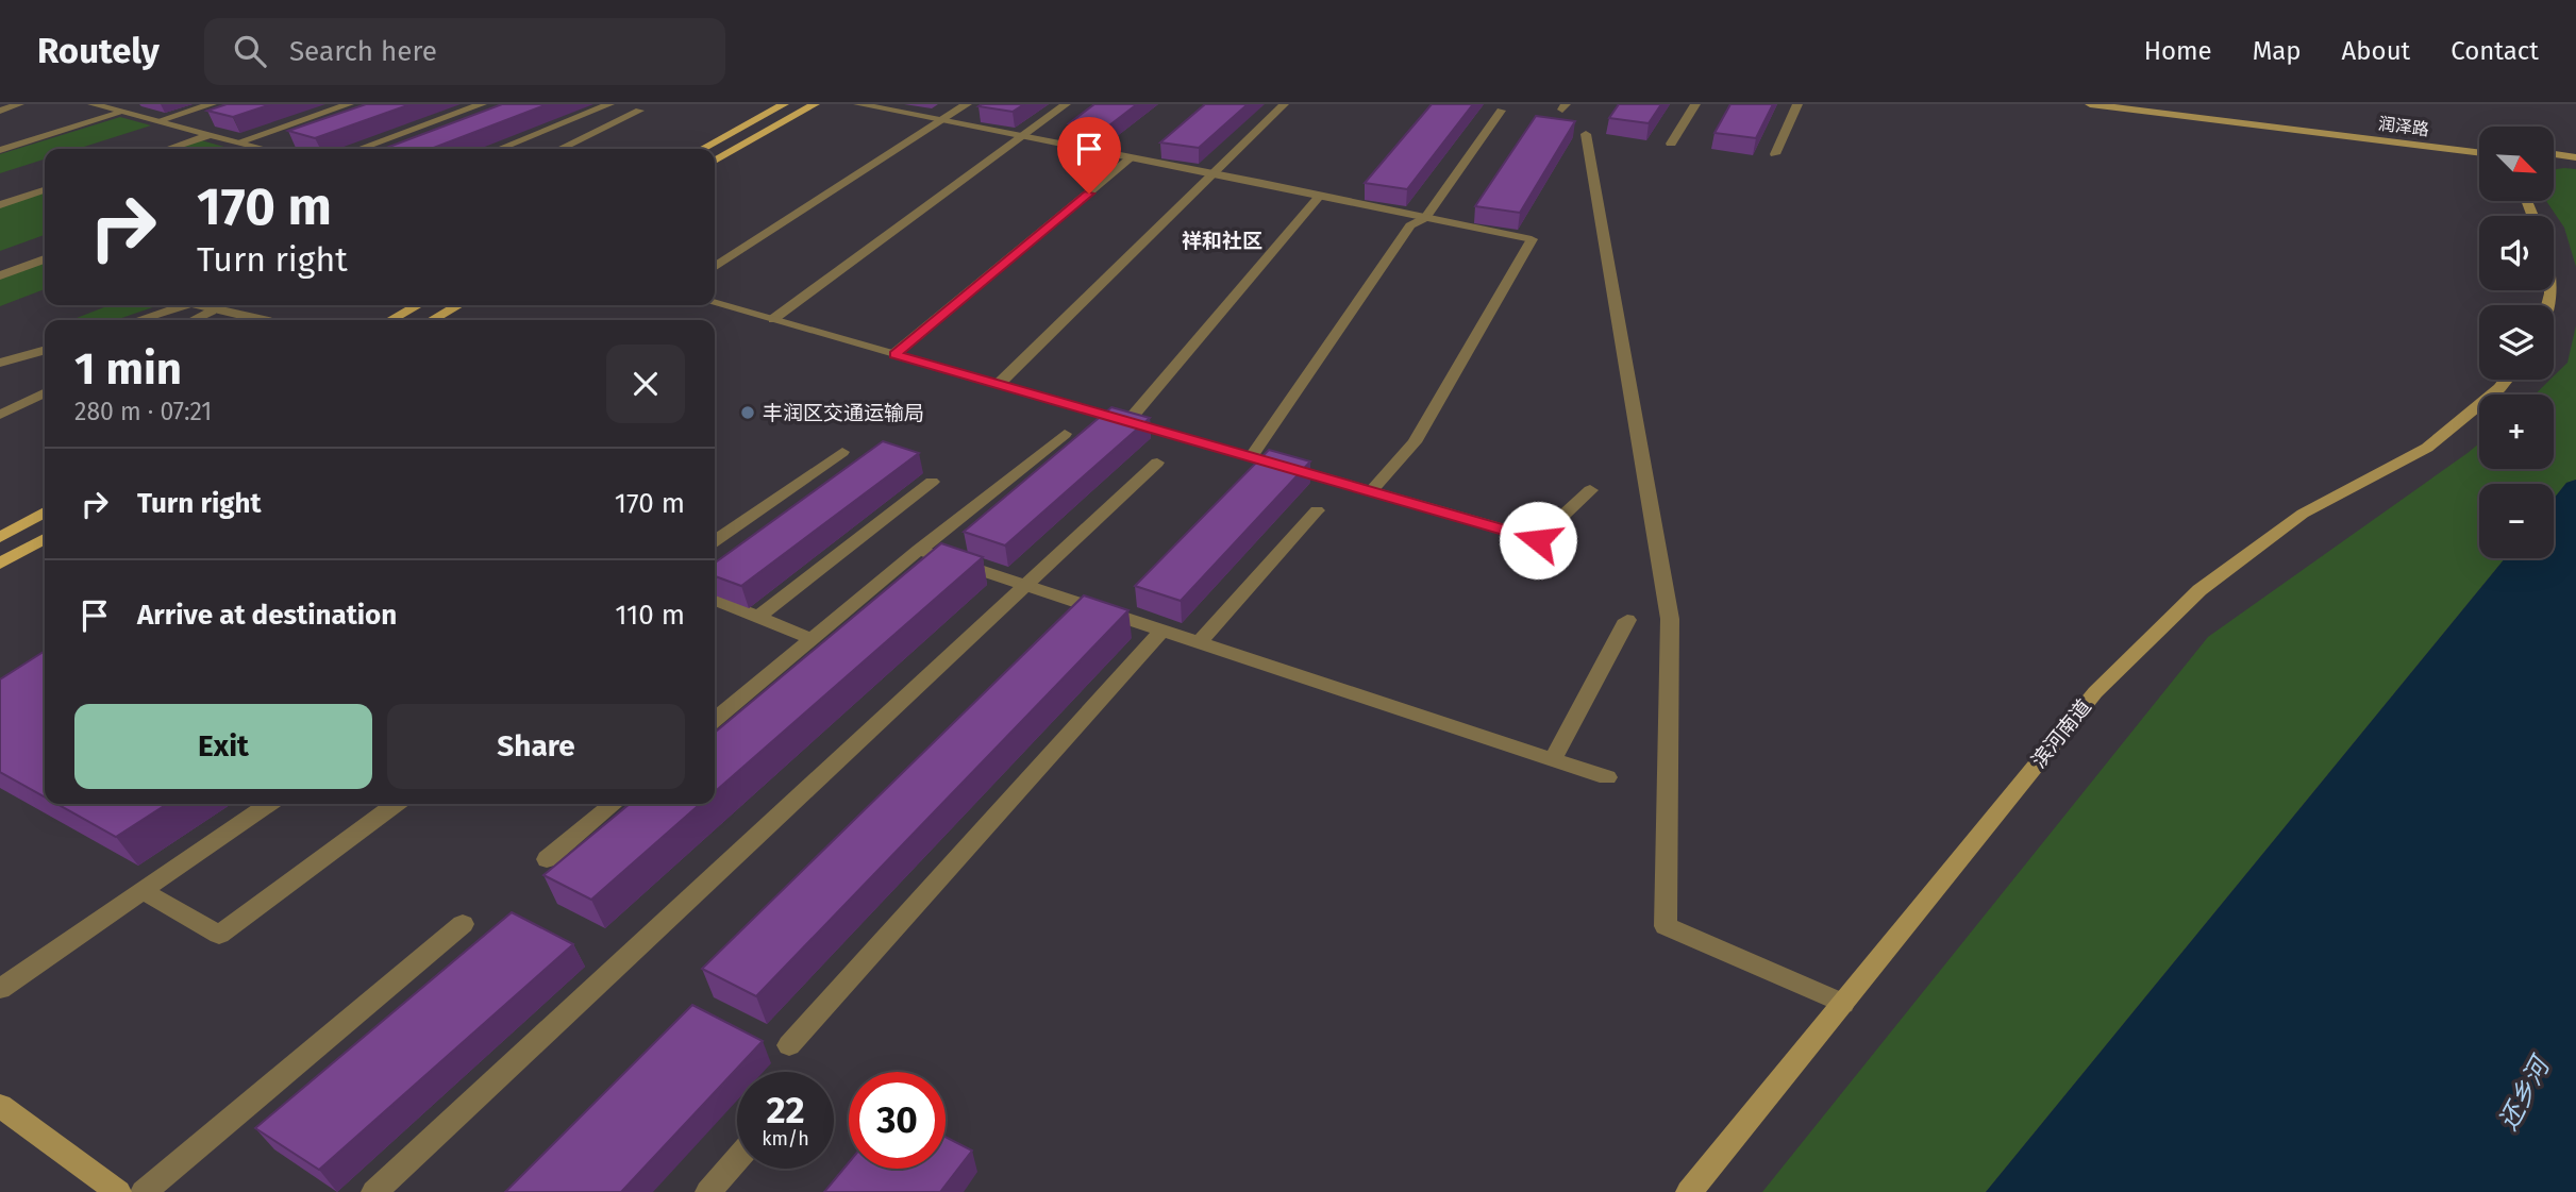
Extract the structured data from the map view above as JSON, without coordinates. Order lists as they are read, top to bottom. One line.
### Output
{"streets":{"street":["润泽路","滨河南道"]},"districts":["祥和社区"],"water":["还乡河"],"places":["丰润区交通运输局"],"north":"bottom right","page":{"header":"Routely","search":"Search here","nav":["Home","Map","About","Contact"],"map_buttons":["+","−"],"turn":["170 m","Turn right"],"heading":["1 min","280 m · 07:21"],"list":[{"name":"Turn right","value":"170 m"},{"name":"Arrive at destination","value":"110 m"}],"buttons":["Exit","Share"],"speed":"22 km/h","limit":"30"}}
